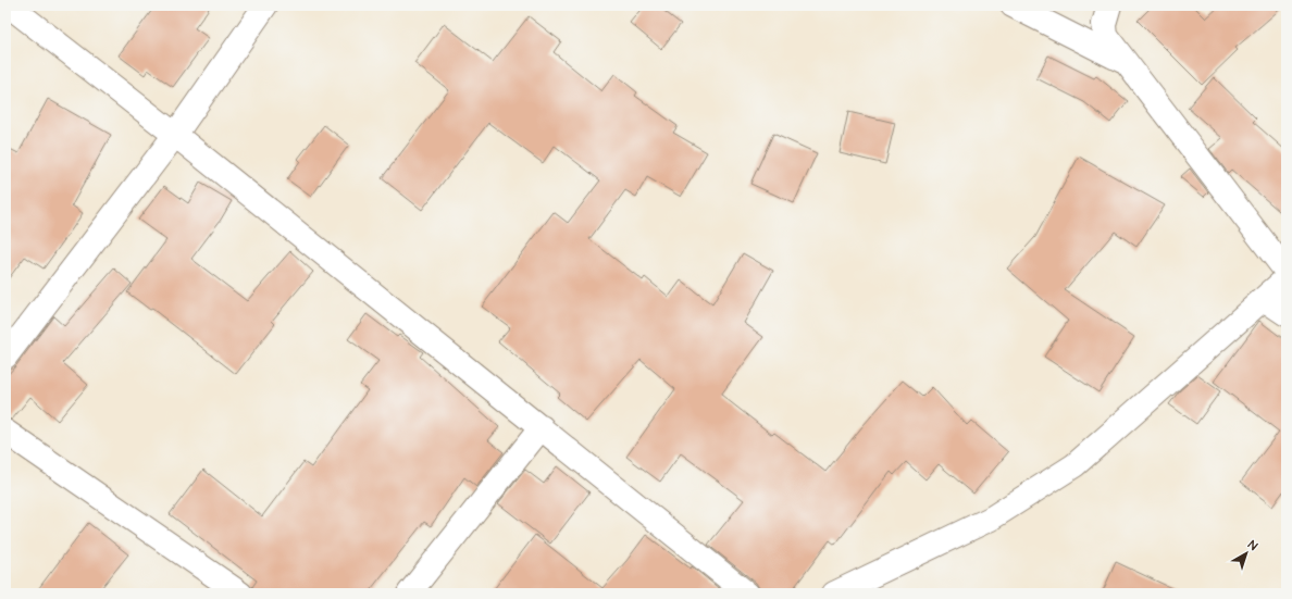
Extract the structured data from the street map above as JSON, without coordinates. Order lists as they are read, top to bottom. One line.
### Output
{"north":"top right"}
